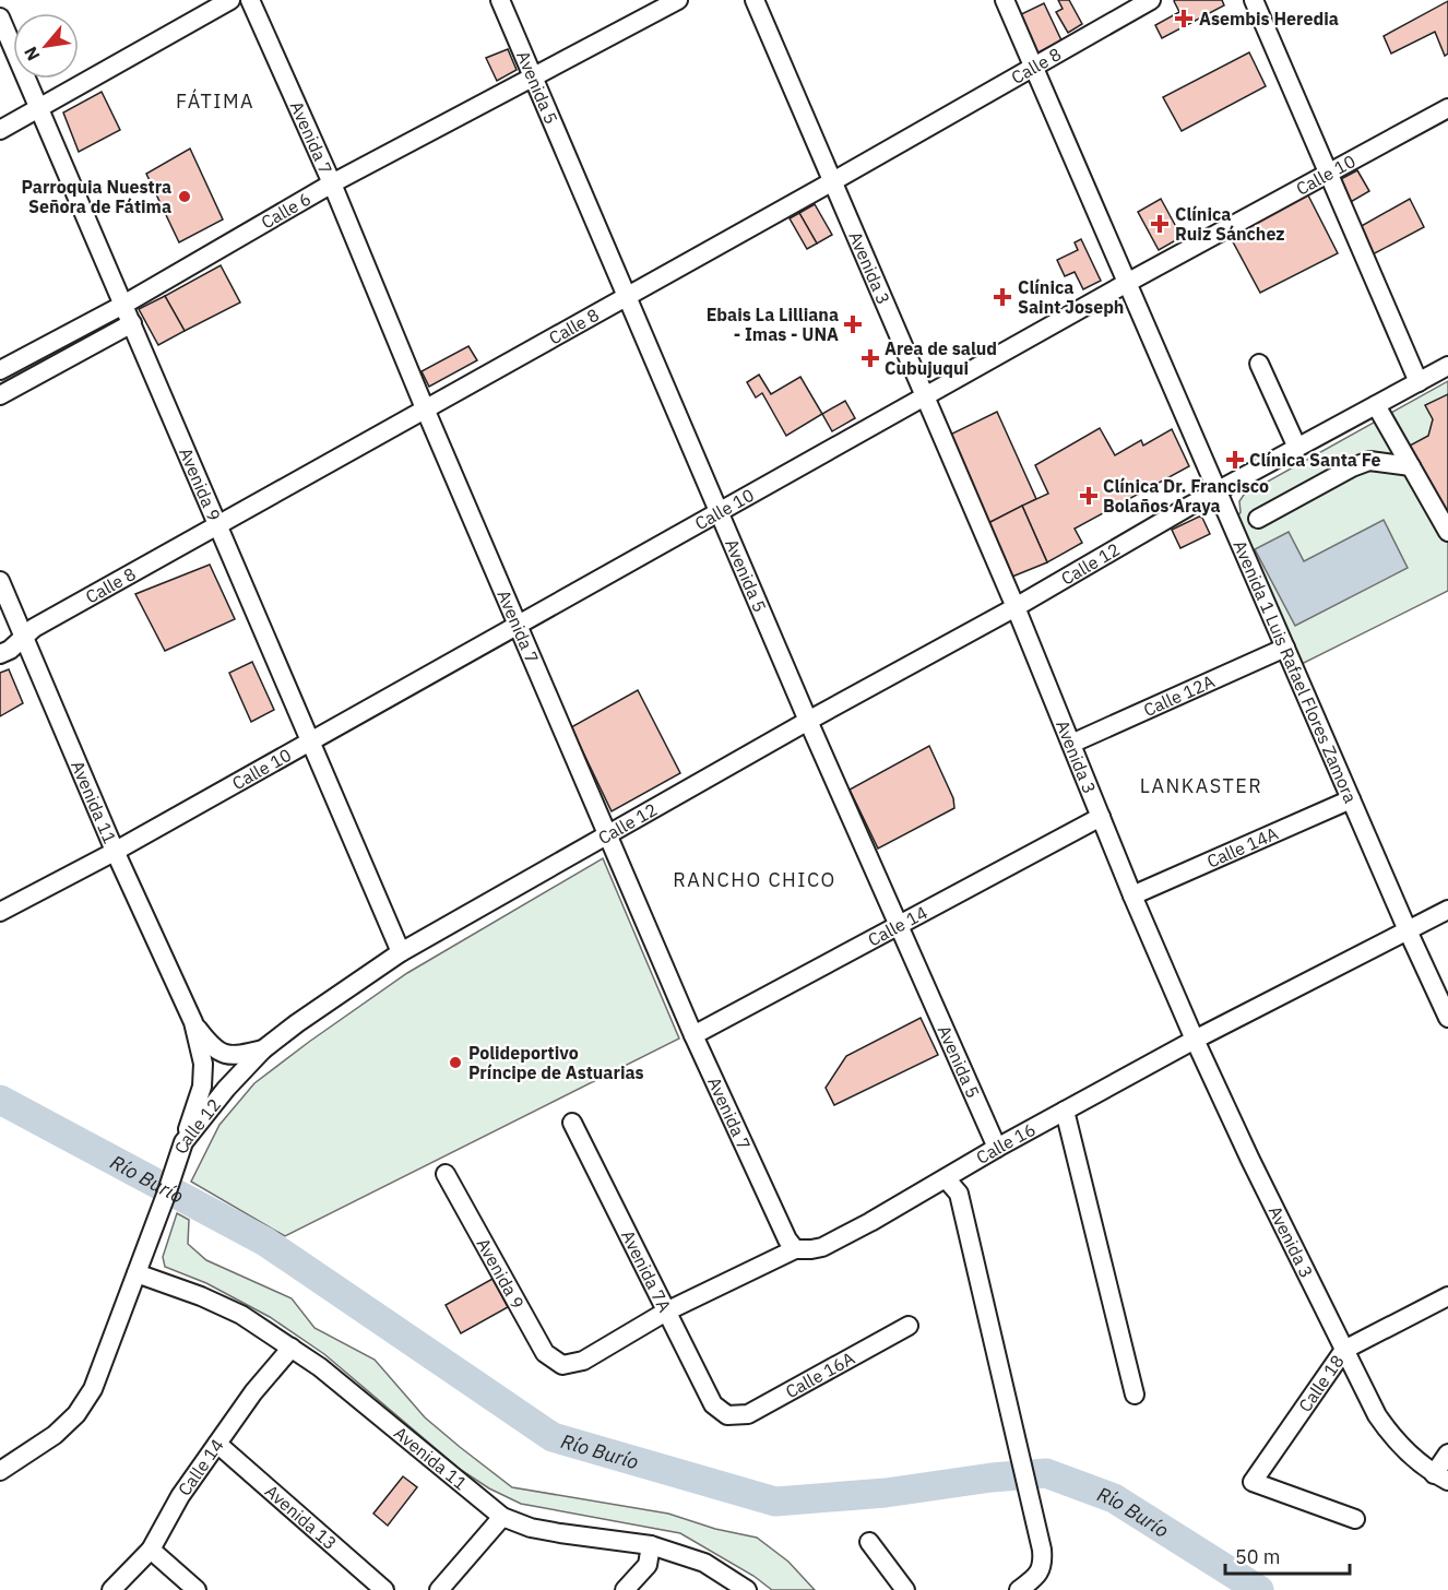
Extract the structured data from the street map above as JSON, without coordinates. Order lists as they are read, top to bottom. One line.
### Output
{"streets":{"street":["Calle 8","Avenida 5","Avenida 7","Calle 10","Calle 6","Avenida 3","Avenida 9","Calle 12","Avenida 1 Luis Rafael Flores Zamora","Calle 12A","Avenida 11","Calle 14A","Calle 14","Calle 16","Avenida 7A","Calle 16A","Calle 18","Avenida 13"]},"crossings":[["Calle 8","Avenida 5"],["Calle 8","Avenida 7"],["Calle 8","Avenida 3"],["Calle 8","Avenida 9"],["Calle 8","Avenida 1 Luis Rafael Flores Zamora"],["Calle 8","Avenida 11"],["Avenida 5","Calle 10"],["Avenida 5","Calle 6"],["Avenida 5","Calle 12"],["Avenida 5","Calle 14"],["Avenida 5","Calle 16"],["Avenida 7","Calle 10"],["Avenida 7","Calle 6"],["Avenida 7","Calle 12"],["Avenida 7","Calle 14"],["Avenida 7","Calle 16"],["Calle 10","Avenida 3"],["Calle 10","Avenida 9"],["Calle 10","Avenida 1 Luis Rafael Flores Zamora"],["Calle 10","Avenida 11"],["Calle 6","Avenida 9"],["Avenida 3","Calle 12"],["Avenida 3","Calle 12A"],["Avenida 3","Calle 14A"],["Avenida 3","Calle 14"],["Avenida 3","Calle 16"],["Avenida 3","Calle 18"],["Avenida 9","Calle 12"],["Avenida 9","Calle 16"],["Calle 12","Avenida 1 Luis Rafael Flores Zamora"],["Calle 12","Avenida 11"],["Avenida 1 Luis Rafael Flores Zamora","Calle 12A"],["Avenida 1 Luis Rafael Flores Zamora","Calle 14A"],["Avenida 1 Luis Rafael Flores Zamora","Calle 16"],["Avenida 11","Calle 14"],["Calle 14","Avenida 13"],["Calle 16","Avenida 7A"],["Avenida 7A","Calle 16A"]],"districts":["FÁTIMA","LANKASTER","RANCHO CHICO"],"water":["Río Burío"],"places":{"health":["Asembis Heredia","Clínica Ruiz Sánchez","Clínica Saint Joseph","Ebais La Lilliana - Imas - UNA","Area de salud Cubujuqui","Clínica Santa Fe","Clínica Dr. Francisco Bolaños Araya"],"other":["Parroquia Nuestra Señora de Fátima","Polideportivo Príncipe de Astuarias"]},"scale_bar":"50 m","north":"bottom left"}
